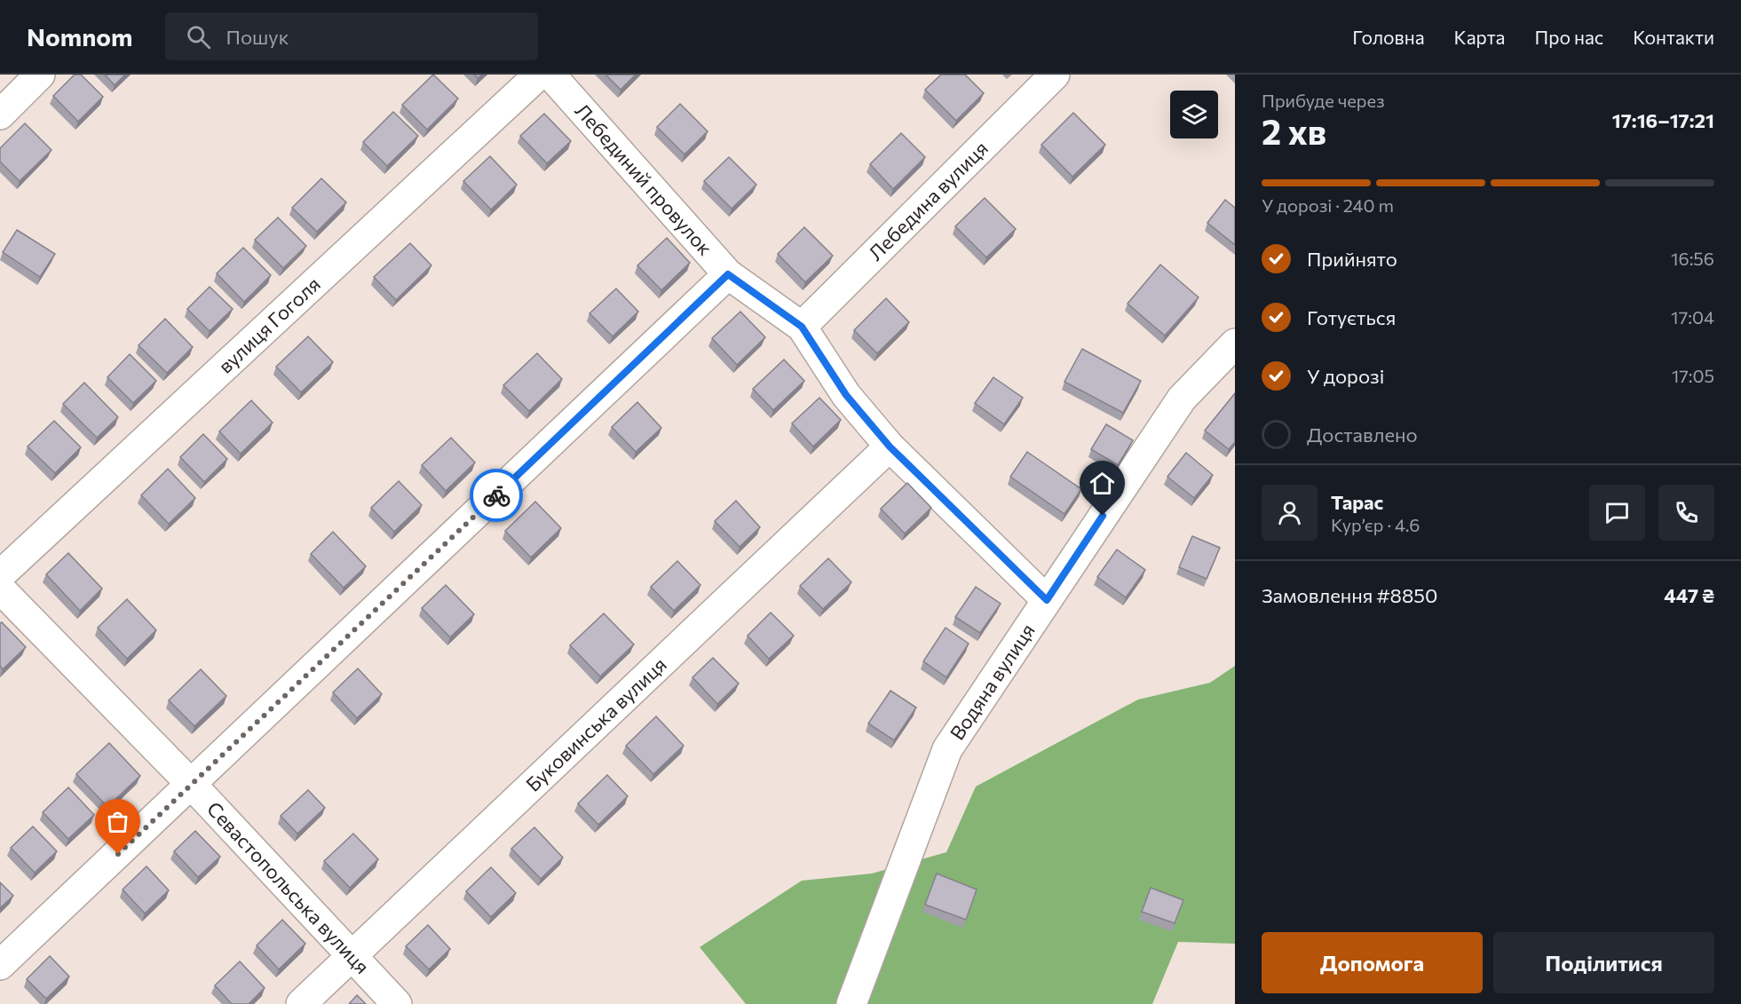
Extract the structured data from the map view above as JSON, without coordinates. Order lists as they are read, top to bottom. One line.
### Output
{"streets":{"street":["Лебединий провулок","Лебедина вулиця","вулиця Гоголя","Водяна вулиця","Буковинська вулиця","Севастопольська вулиця"]},"crossings":[["Лебединий провулок","Лебедина вулиця"],["Лебединий провулок","Водяна вулиця"],["Лебединий провулок","Буковинська вулиця"],["Буковинська вулиця","Севастопольська вулиця"]],"page":{"header":"Nomnom","search":"Пошук","nav":["Головна","Карта","Про нас","Контакти"],"heading":["2 хв","Прибуде через","17:16–17:21"],"panel":["Тарас","Кур’єр · 4.6","Замовлення #8850","447 ₴"],"bar":"У дорозі · 240 m","list":[["Прийнято","16:56"],["Готується","17:04"],["У дорозі","17:05"],"Доставлено"],"buttons":["Допомога","Поділитися"]}}
